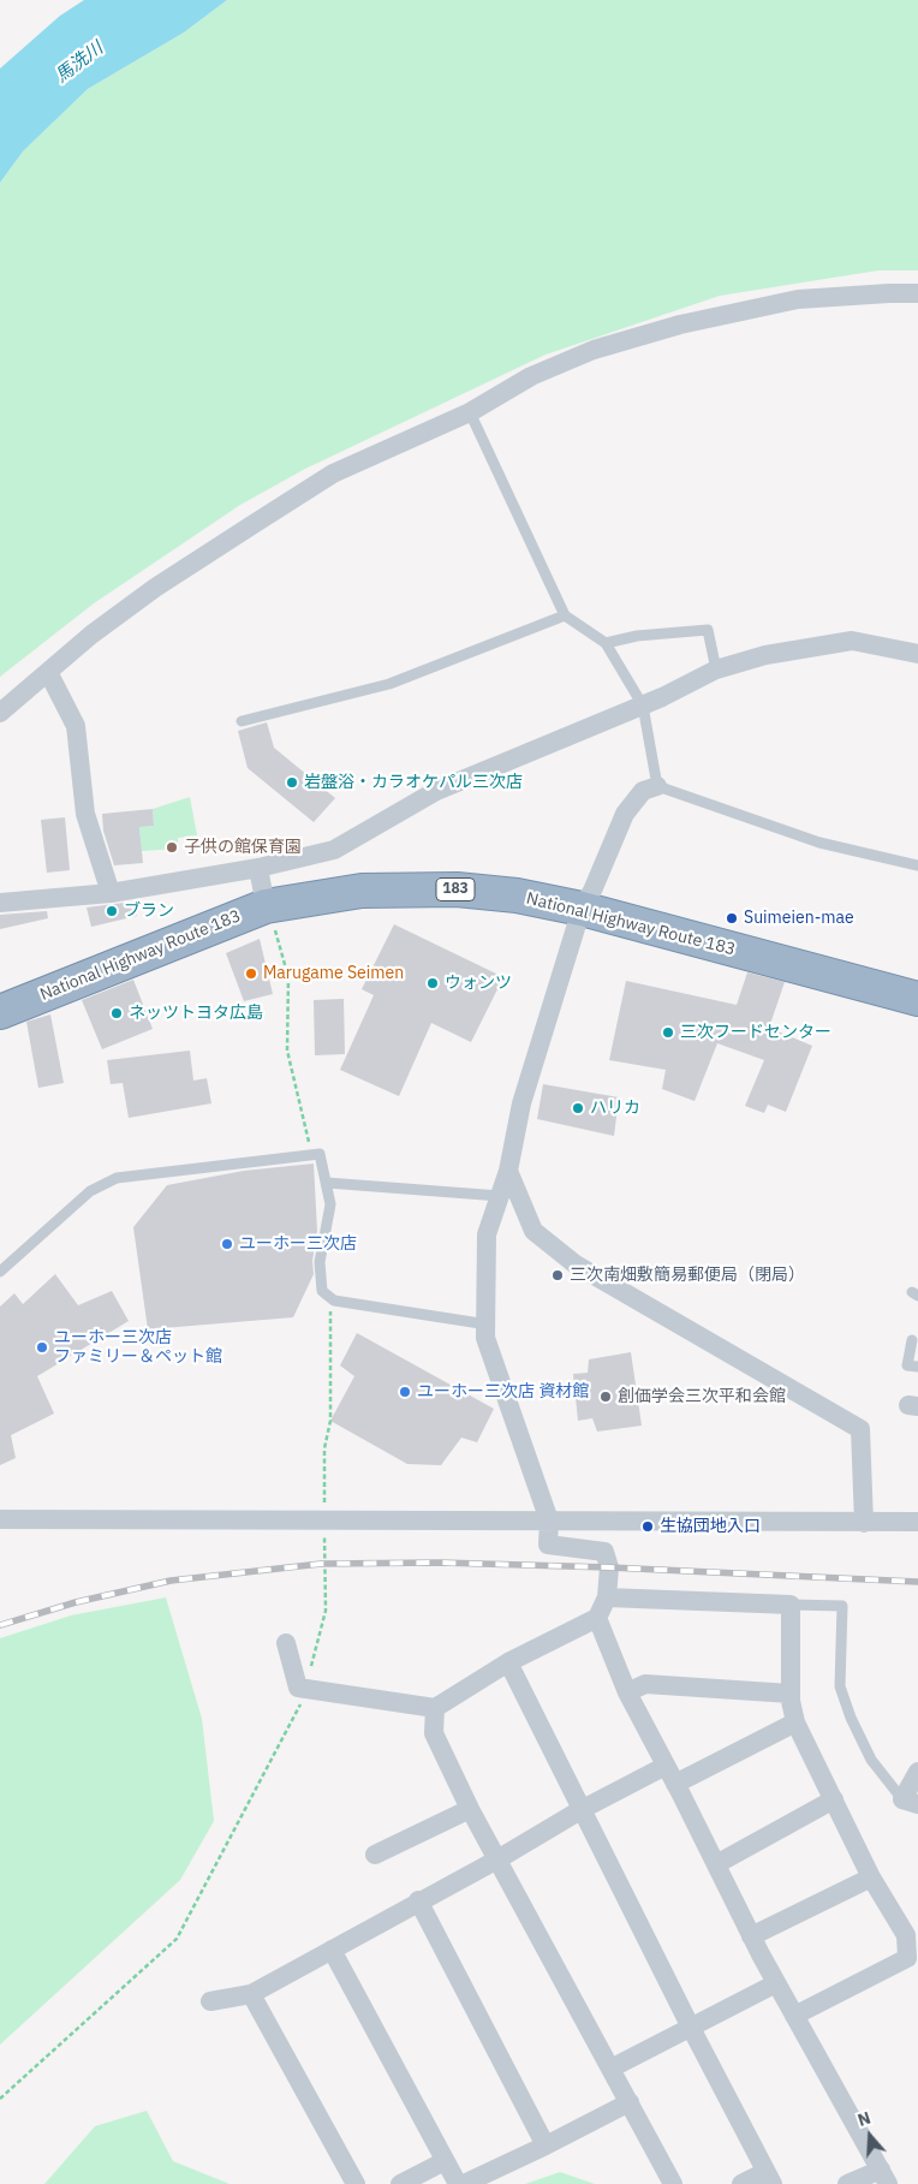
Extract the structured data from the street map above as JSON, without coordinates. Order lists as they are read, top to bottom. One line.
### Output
{"streets":{"highway":["183","National Highway Route 183"]},"water":["馬洗川"],"places":["岩盤浴・カラオケパル三次店","子供の館保育園","ブラン","Suimeien-mae","Marugame Seimen","ウォンツ","ネッツトヨタ広島","三次フードセンター","ハリカ","ユーホー三次店","三次南畑敷簡易郵便局（閉局）","ユーホー三次店 ファミリー＆ペット館","ユーホー三次店 資材館","創価学会三次平和会館","生協団地入口"],"north":"top"}
